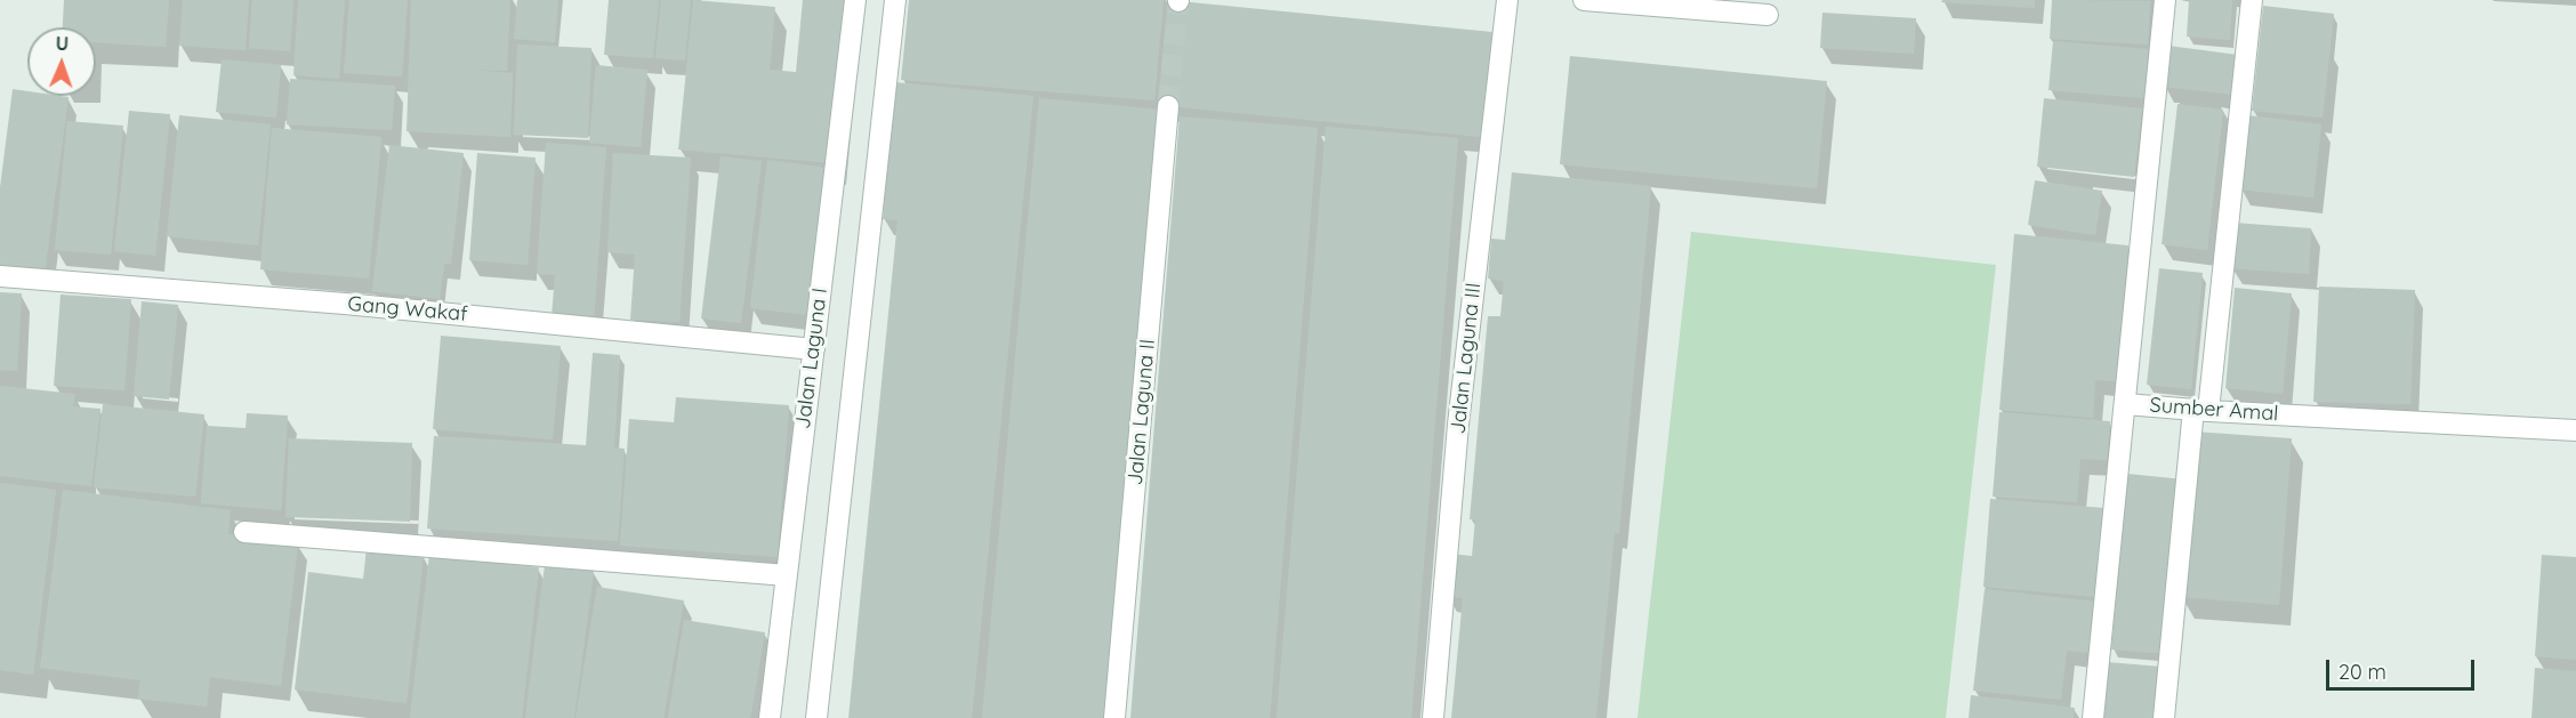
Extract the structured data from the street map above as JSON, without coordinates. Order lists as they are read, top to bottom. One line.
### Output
{"streets":{"street":["Gang Wakaf","Jalan Laguna I","Jalan Laguna III","Sumber Amal","Jalan Laguna II"]},"crossings":[["Gang Wakaf","Jalan Laguna I"]],"scale_bar":"20 m","north":"top"}
